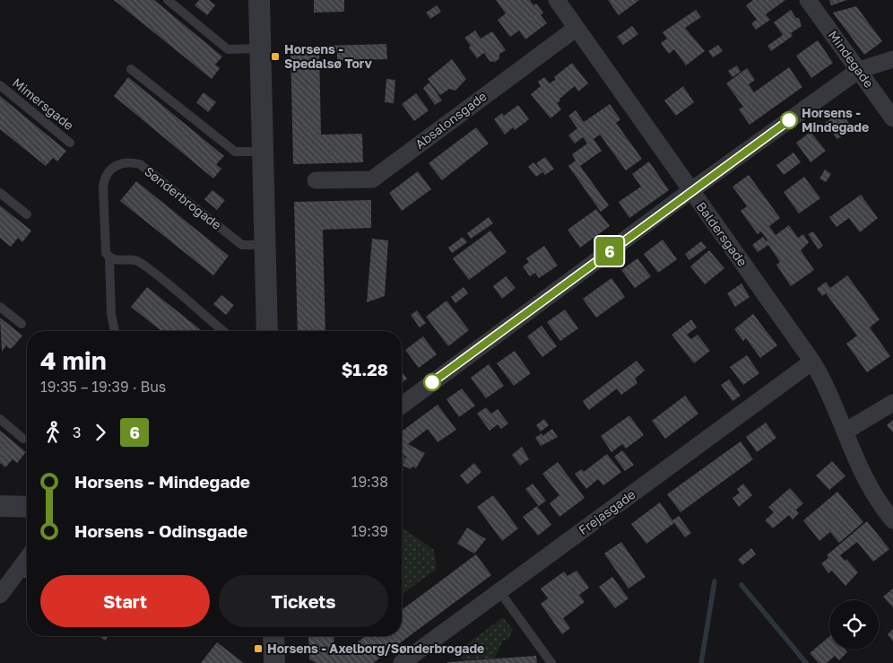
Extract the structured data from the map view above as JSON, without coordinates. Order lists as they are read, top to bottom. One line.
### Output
{"streets":{"street":["Mindegade","Absalonsgade","Baldersgade","Frejasgade"],"lane":["Mimersgade","Sønderbrogade"]},"crossings":[["Absalonsgade","Baldersgade"],["Baldersgade","Frejasgade"]],"places":{"transit":["Horsens - Spedalsø Torv","Horsens - Axelborg/Sønderbrogade"],"other":["Horsens - Mindegade"]},"lines":["bus line 6"],"page":{"on_map":"6","heading":["4 min","19:35 – 19:39 · Bus","$1.28"],"legs":["3","6"],"list":[{"name":"Horsens - Mindegade","value":"19:38"},{"name":"Horsens - Odinsgade","value":"19:39"}],"buttons":["Start","Tickets"]}}
